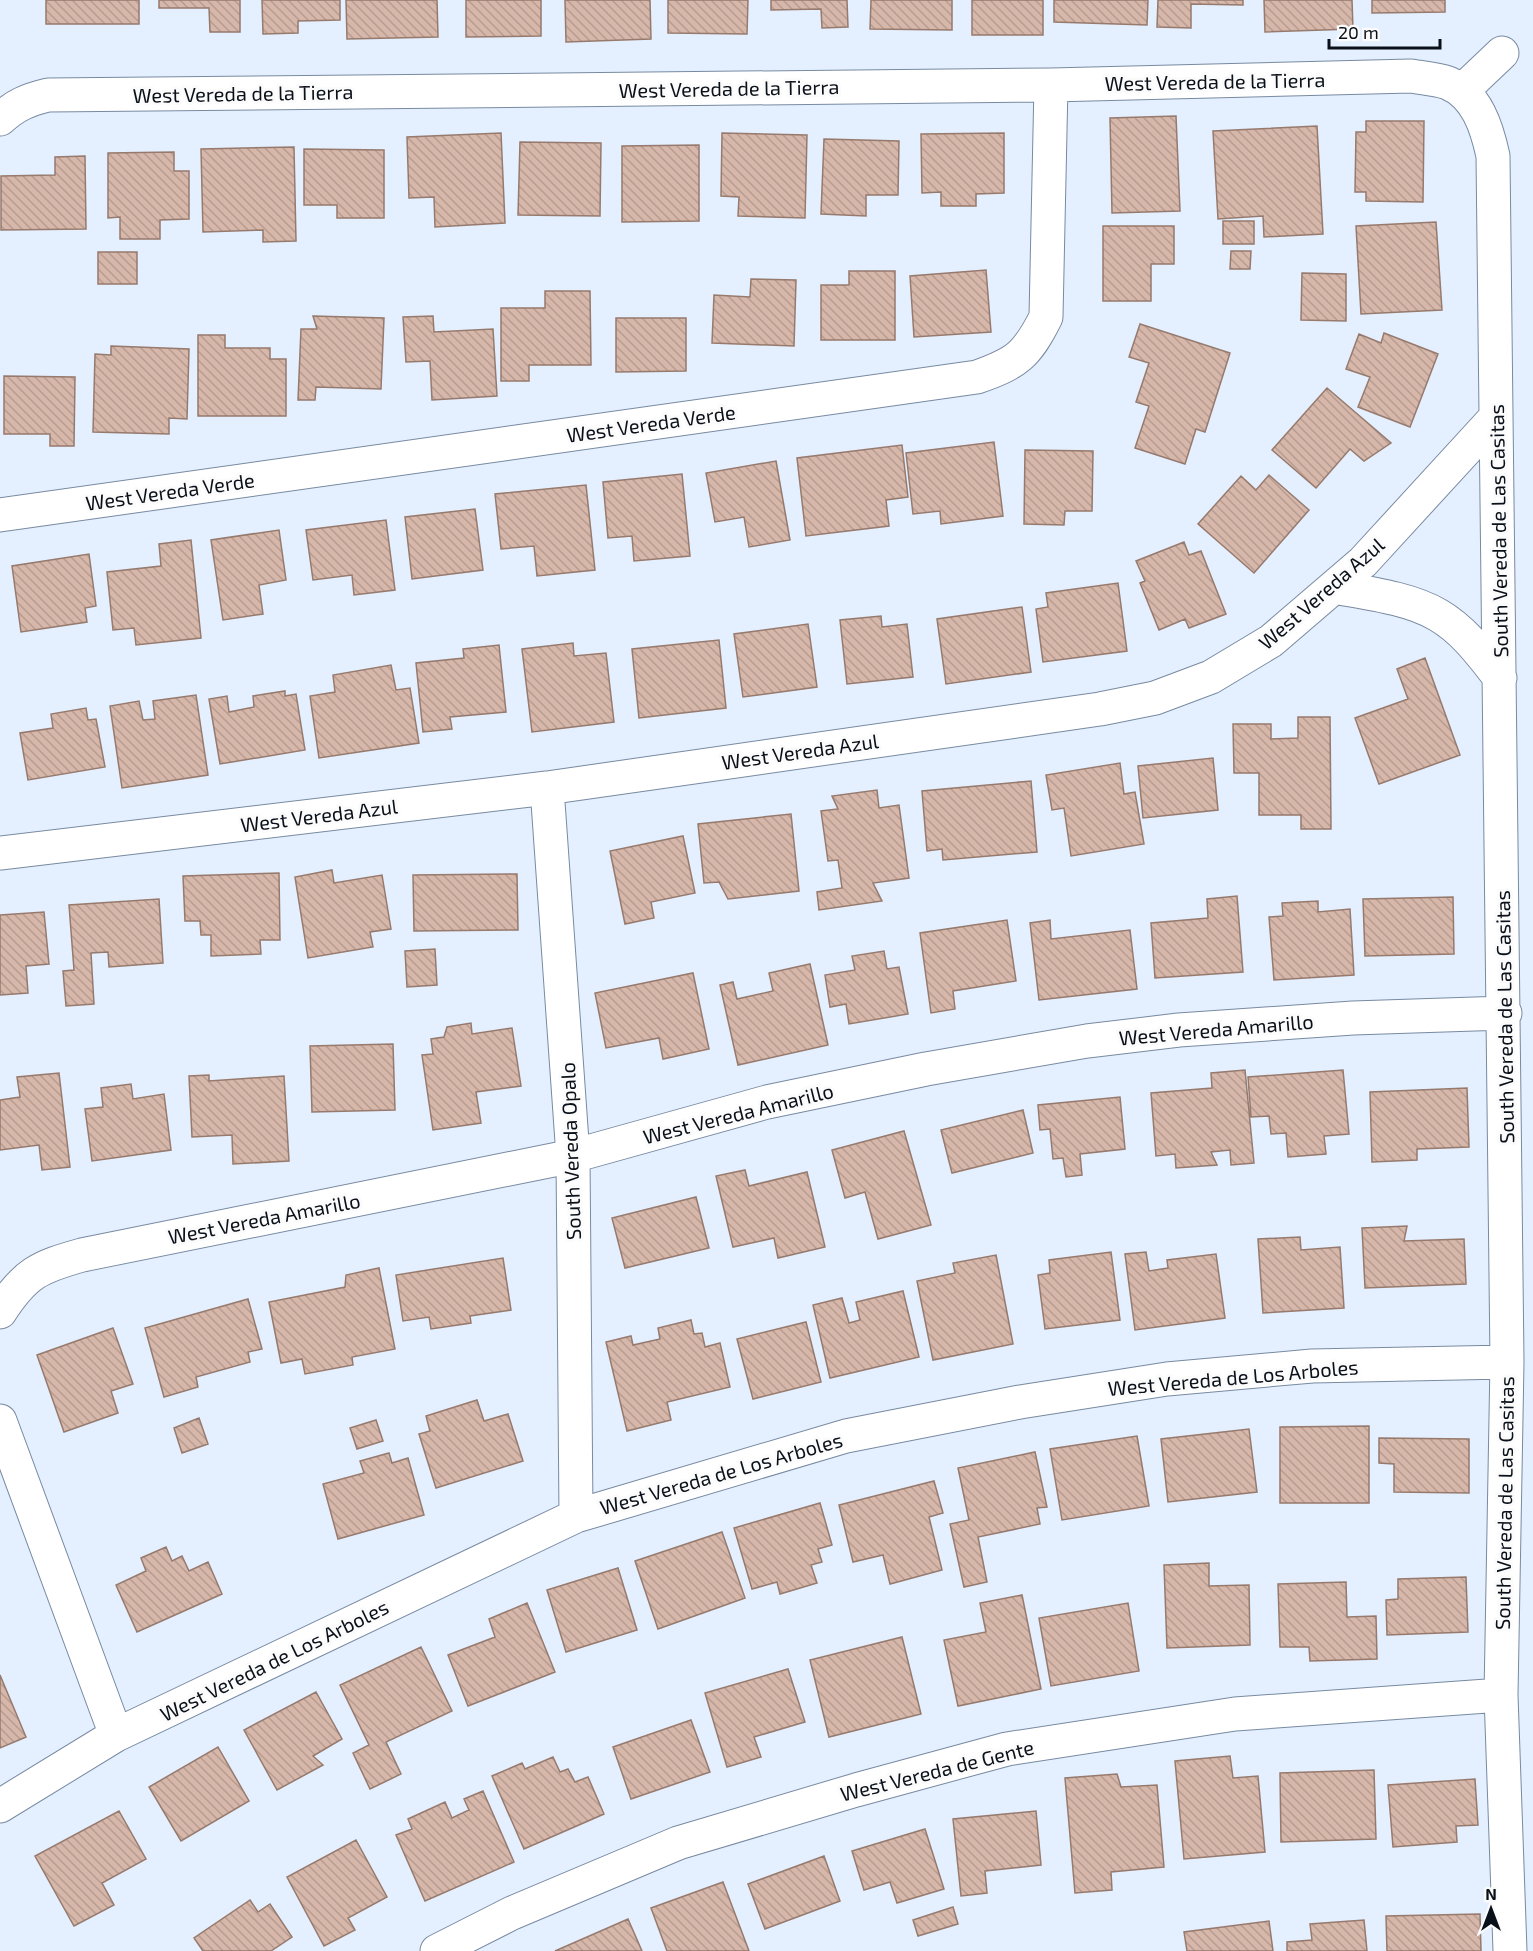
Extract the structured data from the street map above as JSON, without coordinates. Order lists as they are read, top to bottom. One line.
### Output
{"streets":{"street":["West Vereda de la Tierra","West Vereda Verde","South Vereda de Las Casitas","West Vereda Azul","West Vereda Amarillo","South Vereda Opalo","West Vereda de Los Arboles","West Vereda de Gente"]},"crossings":[["West Vereda de la Tierra","West Vereda Verde"],["West Vereda de la Tierra","South Vereda de Las Casitas"],["South Vereda de Las Casitas","West Vereda Azul"],["South Vereda de Las Casitas","West Vereda Amarillo"],["South Vereda de Las Casitas","West Vereda de Los Arboles"],["South Vereda de Las Casitas","West Vereda de Gente"],["West Vereda Azul","South Vereda Opalo"],["West Vereda Amarillo","South Vereda Opalo"],["South Vereda Opalo","West Vereda de Los Arboles"]],"scale_bar":"20 m","north":"top"}
